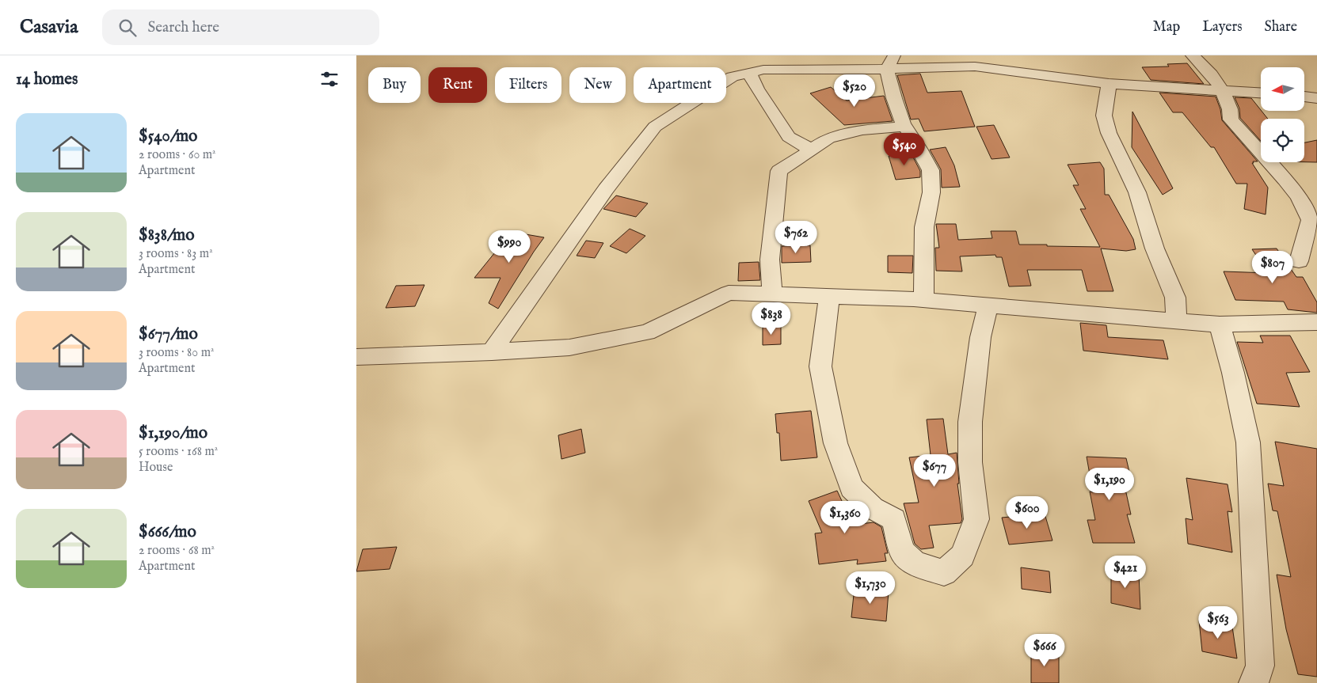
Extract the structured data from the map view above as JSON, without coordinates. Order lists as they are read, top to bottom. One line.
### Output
{"north":"left","page":{"header":"Casavia","search":"Search here","nav":["Map","Layers","Share"],"heading":"14 homes","chip":["Buy","Rent","Filters","New","Apartment"],"price":["$520","$540","$762","$990","$807","$838","$677","$1,190","$600","$1,360","$421","$1,730","$563","$666"],"list":[{"name":"$540/mo","note":"2 rooms · 60 m² · Apartment"},{"name":"$838/mo","note":"3 rooms · 83 m² · Apartment"},{"name":"$677/mo","note":"3 rooms · 80 m² · Apartment"},{"name":"$1,190/mo","note":"5 rooms · 168 m² · House"},{"name":"$666/mo","note":"2 rooms · 68 m² · Apartment"}]}}
